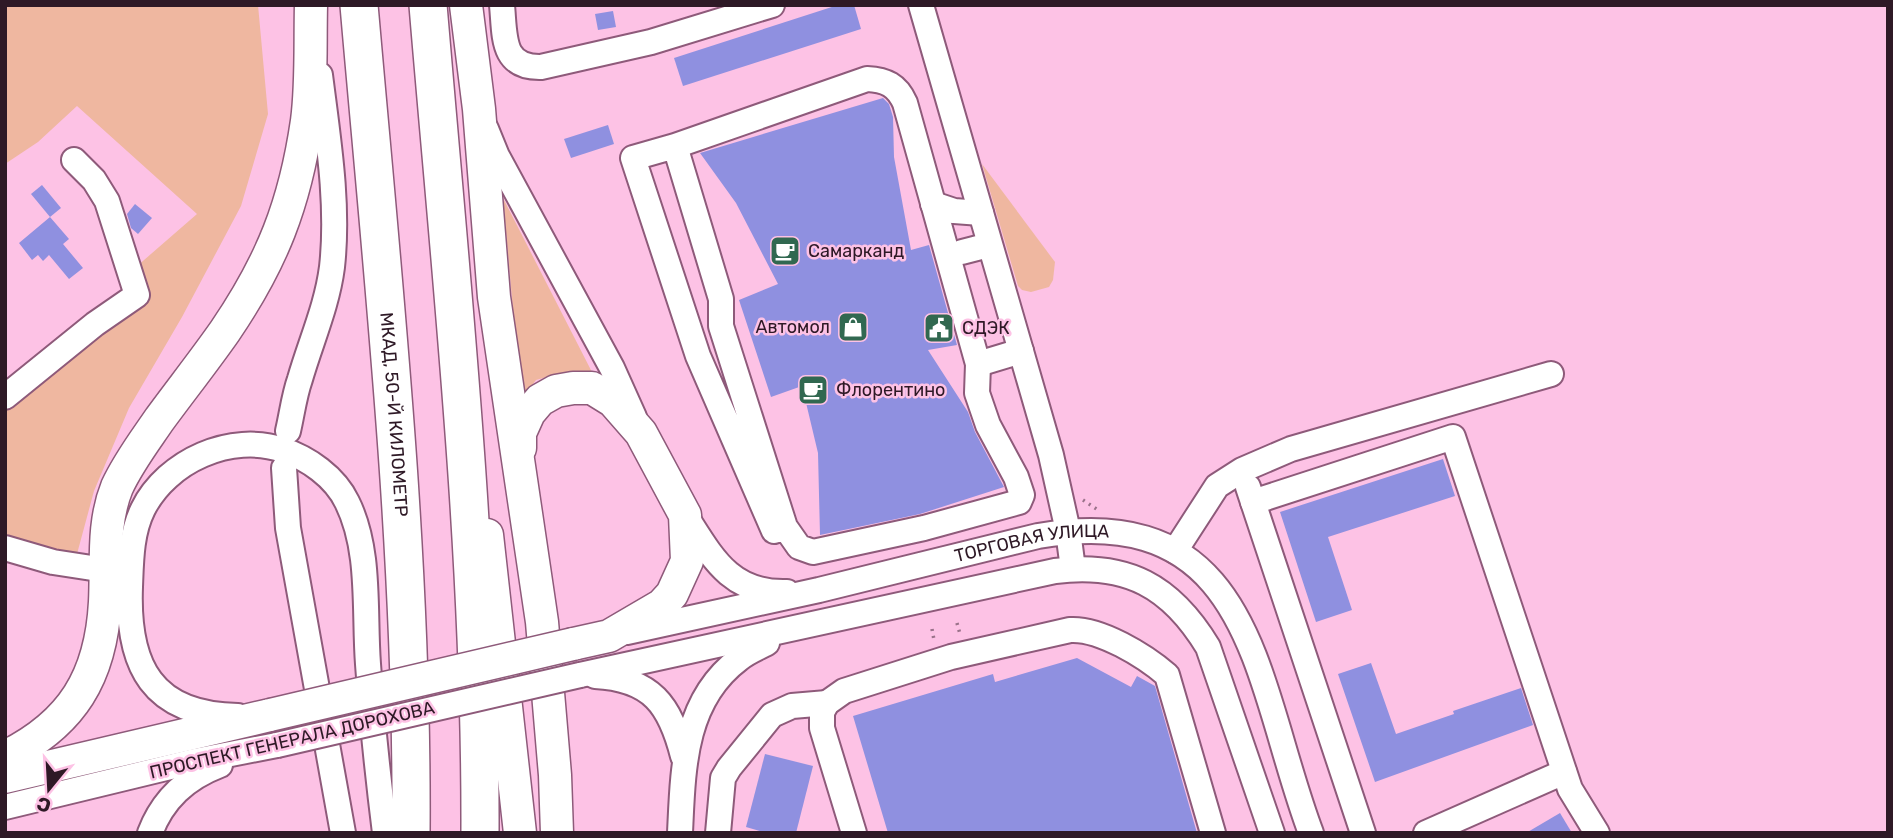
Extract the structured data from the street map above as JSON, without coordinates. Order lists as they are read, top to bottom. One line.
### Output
{"streets":{"highway":["МКАД, 50-Й КИЛОМЕТР"],"main road":["ТОРГОВАЯ УЛИЦА","ПРОСПЕКТ ГЕНЕРАЛА ДОРОХОВА"]},"crossings":[["ТОРГОВАЯ УЛИЦА","ПРОСПЕКТ ГЕНЕРАЛА ДОРОХОВА"]],"places":{"cafe":["Самарканд","Флорентино"],"shop":["Автомол"],"public building":["СДЭК"]},"north":"bottom"}
